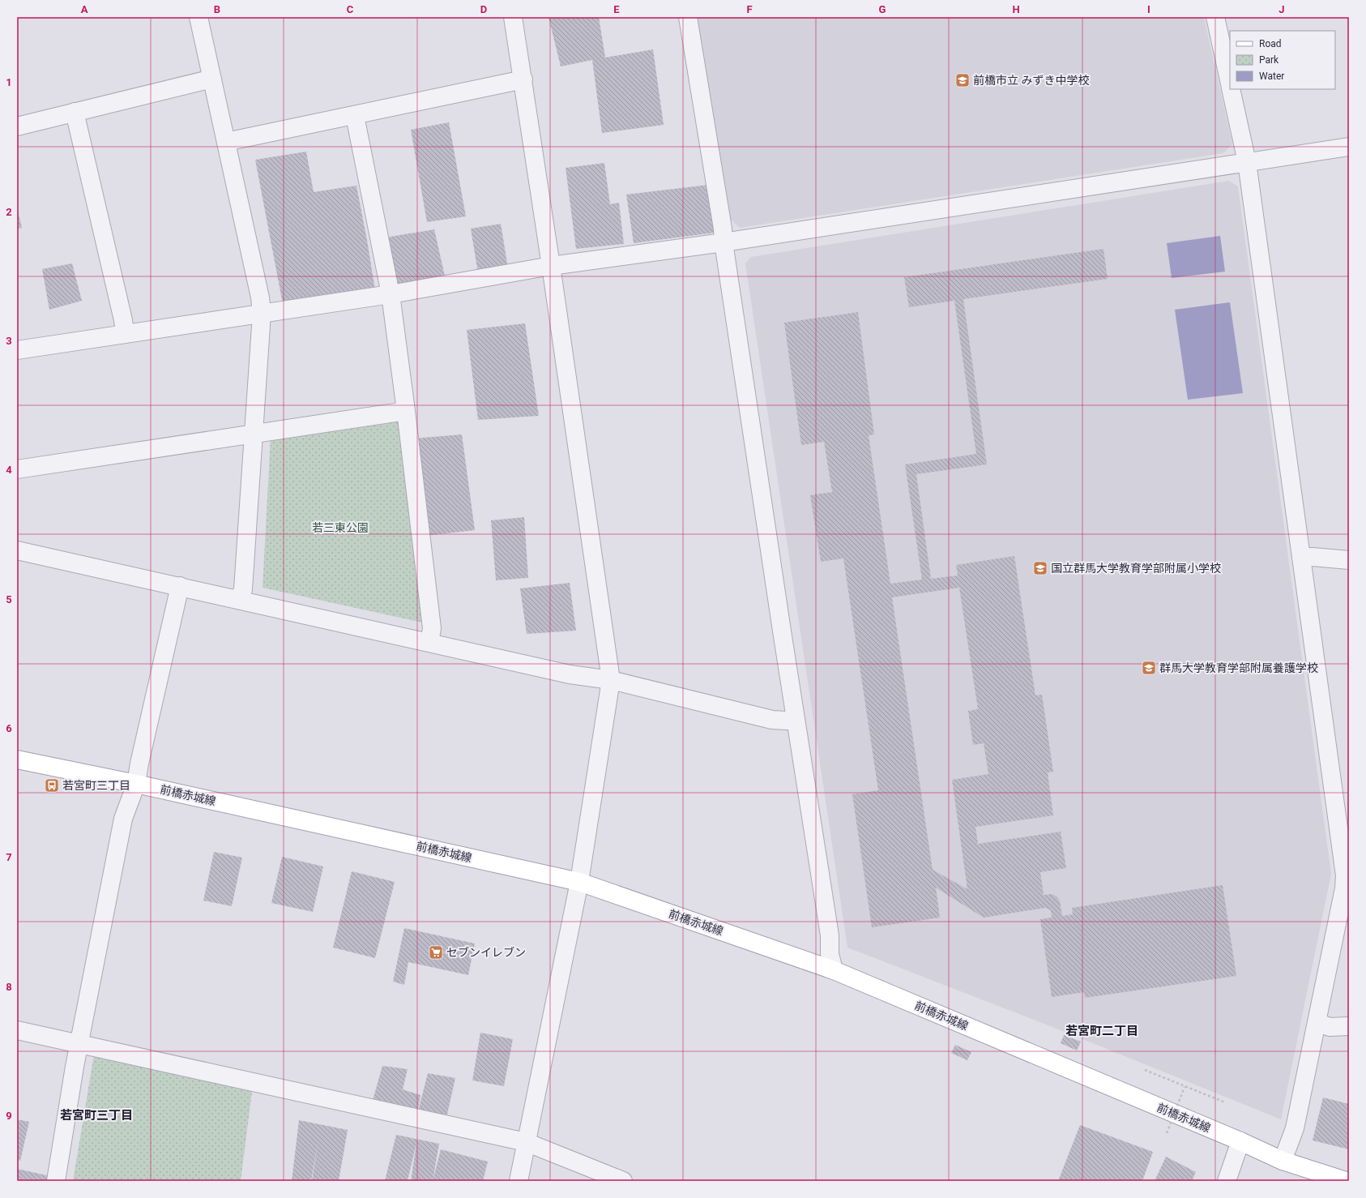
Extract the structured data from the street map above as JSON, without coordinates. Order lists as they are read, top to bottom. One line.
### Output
{"streets":{"main road":["前橋赤城線"]},"districts":["若宮町二丁目","若宮町三丁目"],"parks":["若三東公園"],"places":{"school or university":["前橋市立 みずき中学校","国立群馬大学教育学部附属小学校","群馬大学教育学部附属養護学校"],"bus stop":["若宮町三丁目"],"supermarket":["セブンイレブン"]},"legend":["Road","Park","Water"],"grid":{"columns":["A","B","C","D","E","F","G","H","I","J"],"rows":["1","2","3","4","5","6","7","8","9"]}}
